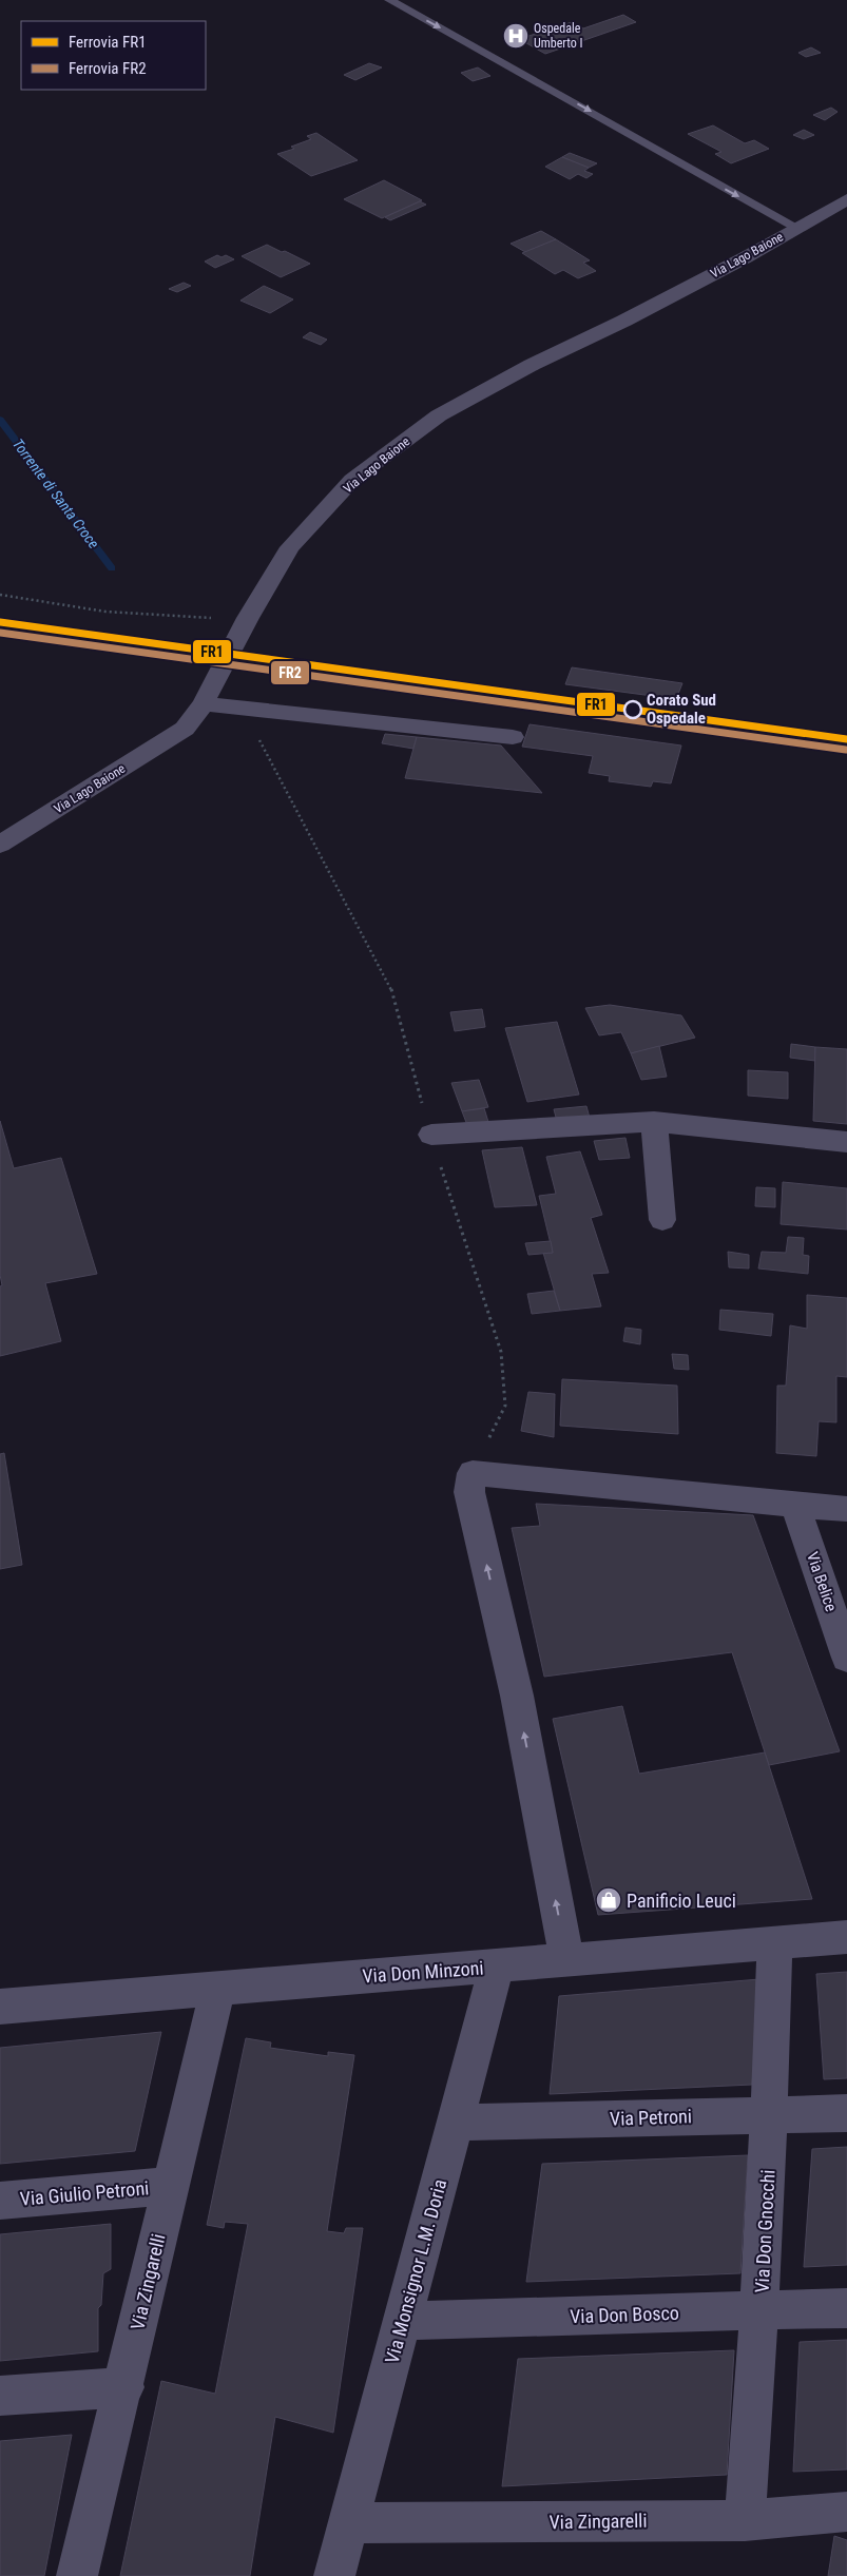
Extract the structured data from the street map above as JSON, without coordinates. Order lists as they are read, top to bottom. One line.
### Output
{"streets":{"street":["Via Lago Baione","Via Belice","Via Don Minzoni","Via Petroni","Via Giulio Petroni","Via Don Gnocchi","Via Monsignor L.M. Doria","Via Zingarelli","Via Don Bosco"]},"crossings":[["Via Don Minzoni","Via Don Gnocchi"],["Via Don Minzoni","Via Monsignor L.M. Doria"],["Via Don Minzoni","Via Zingarelli"],["Via Petroni","Via Don Gnocchi"],["Via Petroni","Via Monsignor L.M. Doria"],["Via Giulio Petroni","Via Zingarelli"],["Via Don Gnocchi","Via Zingarelli"],["Via Don Gnocchi","Via Don Bosco"],["Via Monsignor L.M. Doria","Via Zingarelli"],["Via Monsignor L.M. Doria","Via Don Bosco"]],"water":["Torrente di Santa Croce"],"places":{"hospital":["Ospedale Umberto I"],"other":["Corato Sud Ospedale"],"shop":["Panificio Leuci"]},"lines":["rail line FR1","rail line FR2"],"legend":["Ferrovia FR1","Ferrovia FR2"]}
